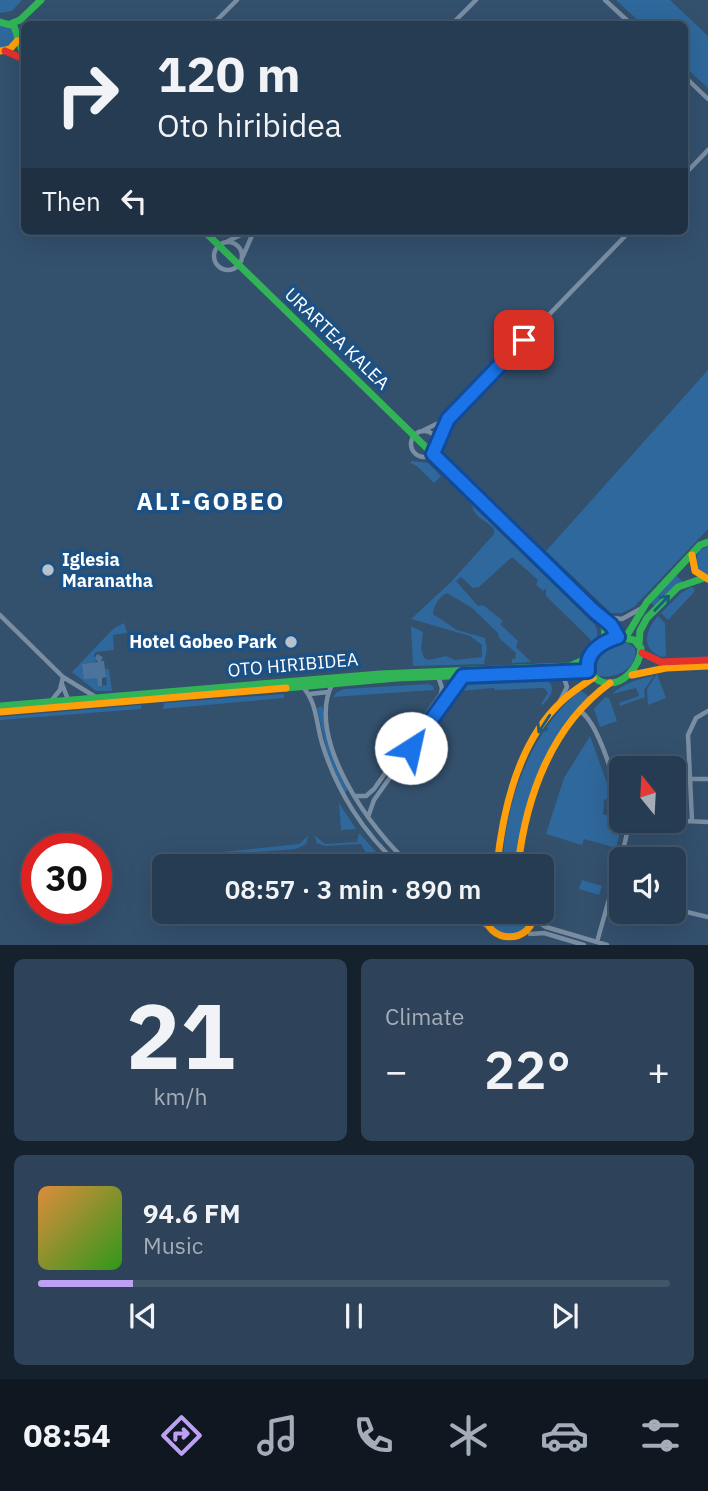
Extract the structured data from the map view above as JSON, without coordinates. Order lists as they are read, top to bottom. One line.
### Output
{"streets":{"street":["URARTEA KALEA","OTO HIRIBIDEA"]},"crossings":[["URARTEA KALEA","OTO HIRIBIDEA"]],"districts":["ALI-GOBEO"],"places":["Iglesia Maranatha","Hotel Gobeo Park"],"north":"top","page":{"turn":["120 m","Oto hiribidea"],"then":"Then","limit":"30","trip":"08:57 · 3 min · 890 m","tile":[["21","km/h"],"Climate"],"heat":["−","22°","+"],"song":["94.6 FM","Music"],"tabs":"08:54"}}
